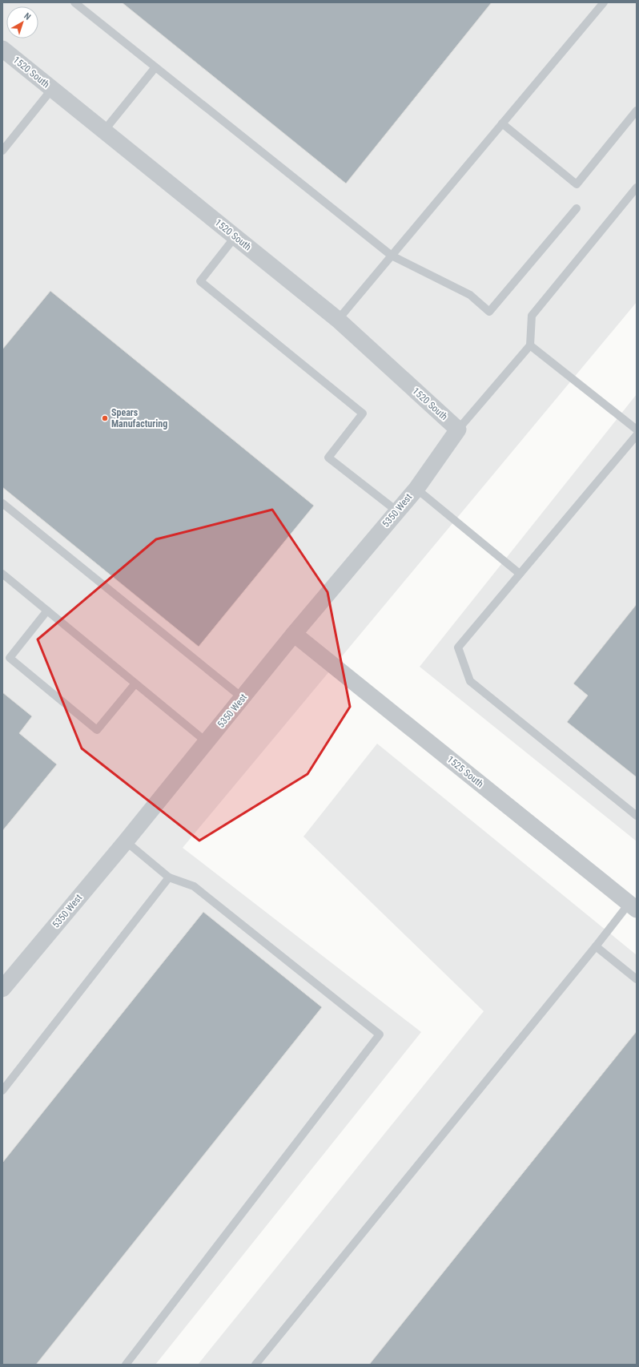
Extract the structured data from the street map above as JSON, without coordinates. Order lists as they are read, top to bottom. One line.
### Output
{"streets":{"street":["1520 South","5350 West","1525 South"]},"crossings":[["1520 South","5350 West"],["5350 West","1525 South"]],"places":["Spears Manufacturing"],"north":"top right"}
